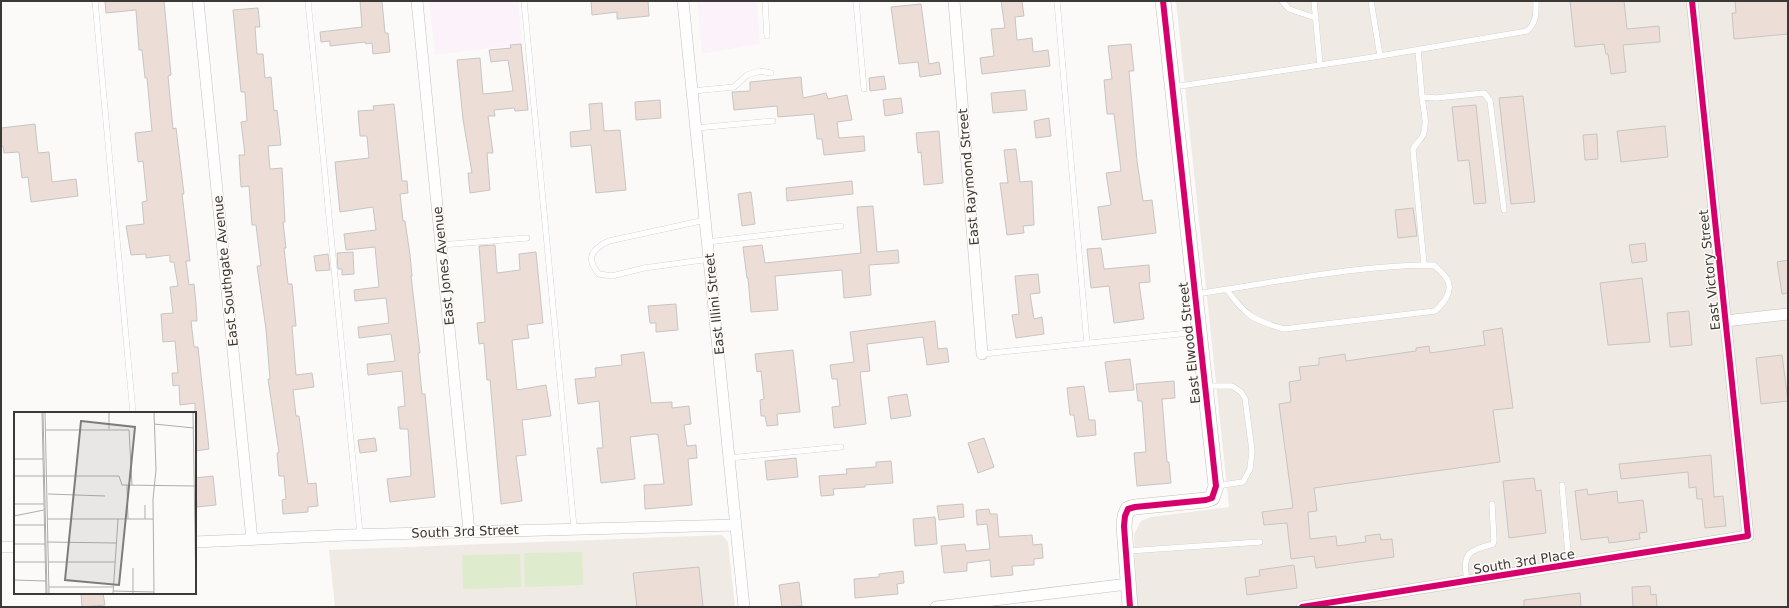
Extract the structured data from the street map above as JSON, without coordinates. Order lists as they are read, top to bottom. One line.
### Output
{"streets":{"street":["East Raymond Street","East Jones Avenue","East Victory Street","East Southgate Avenue","East Illini Street","East Elwood Street","South 3rd Street","South 3rd Place"]},"crossings":[["East Jones Avenue","South 3rd Street"],["East Victory Street","South 3rd Place"],["East Southgate Avenue","South 3rd Street"],["East Illini Street","South 3rd Street"]]}
